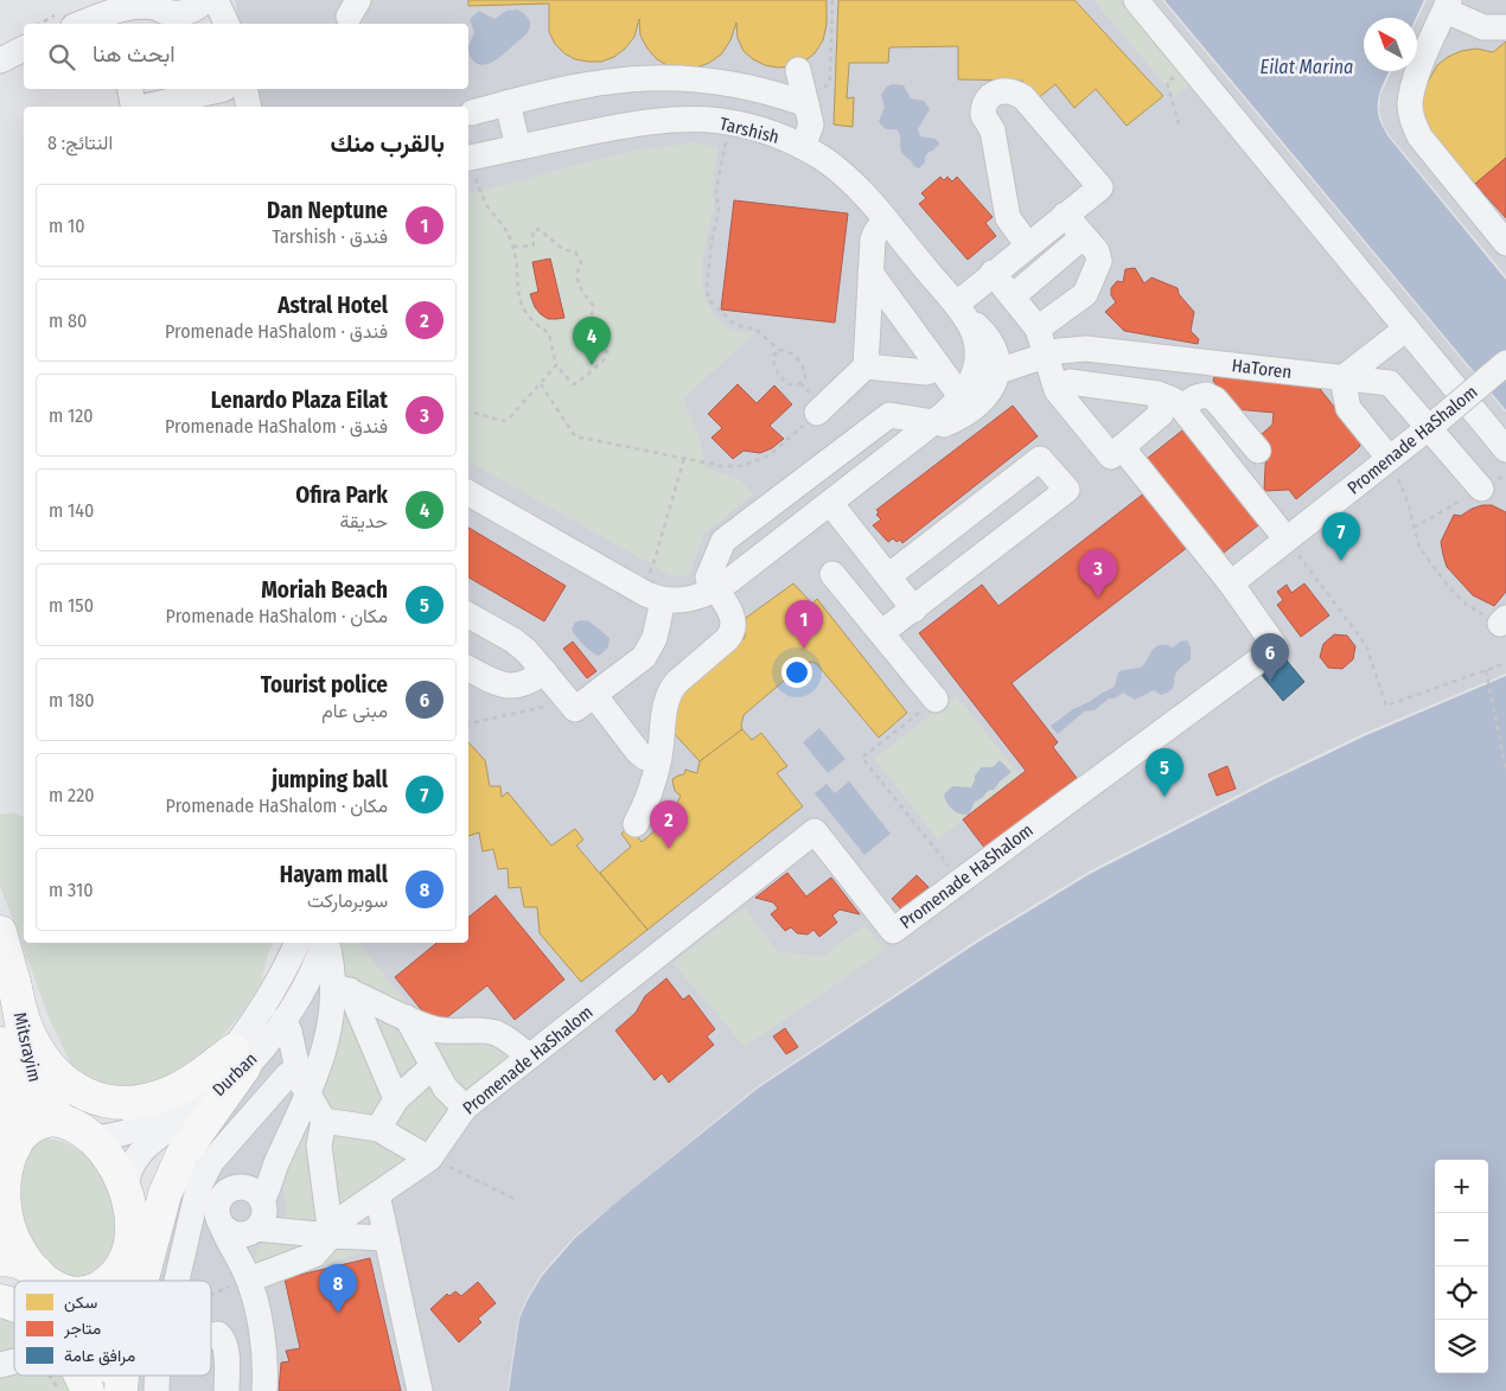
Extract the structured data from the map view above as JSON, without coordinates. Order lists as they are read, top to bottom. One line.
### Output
{"streets":{"main road":["Mitsrayim"],"street":["Tarshish","HaToren","Promenade HaShalom","Durban"]},"crossings":[["Tarshish","HaToren"],["HaToren","Promenade HaShalom"]],"water":["Eilat Marina"],"legend":["سكن","متاجر","مرافق عامة"],"north":"top left","page":{"search":"ابحث هنا","heading":["بالقرب منك","النتائج: 8"],"list":[{"mark":"1","name":"Dan Neptune","note":"فندق · Tarshish","value":"10 m"},{"mark":"2","name":"Astral Hotel","note":"فندق · Promenade HaShalom","value":"80 m"},{"mark":"3","name":"Lenardo Plaza Eilat","note":"فندق · Promenade HaShalom","value":"120 m"},{"mark":"4","name":"Ofira Park","note":"حديقة","value":"140 m"},{"mark":"5","name":"Moriah Beach","note":"مكان · Promenade HaShalom","value":"150 m"},{"mark":"6","name":"Tourist police","note":"مبنى عام","value":"180 m"},{"mark":"7","name":"jumping ball","note":"مكان · Promenade HaShalom","value":"220 m"},{"mark":"8","name":"Hayam mall","note":"سوبرماركت","value":"310 m"}],"pins":["4","7","3","1","6","5","2","8"],"map_buttons":["+","−"]}}
